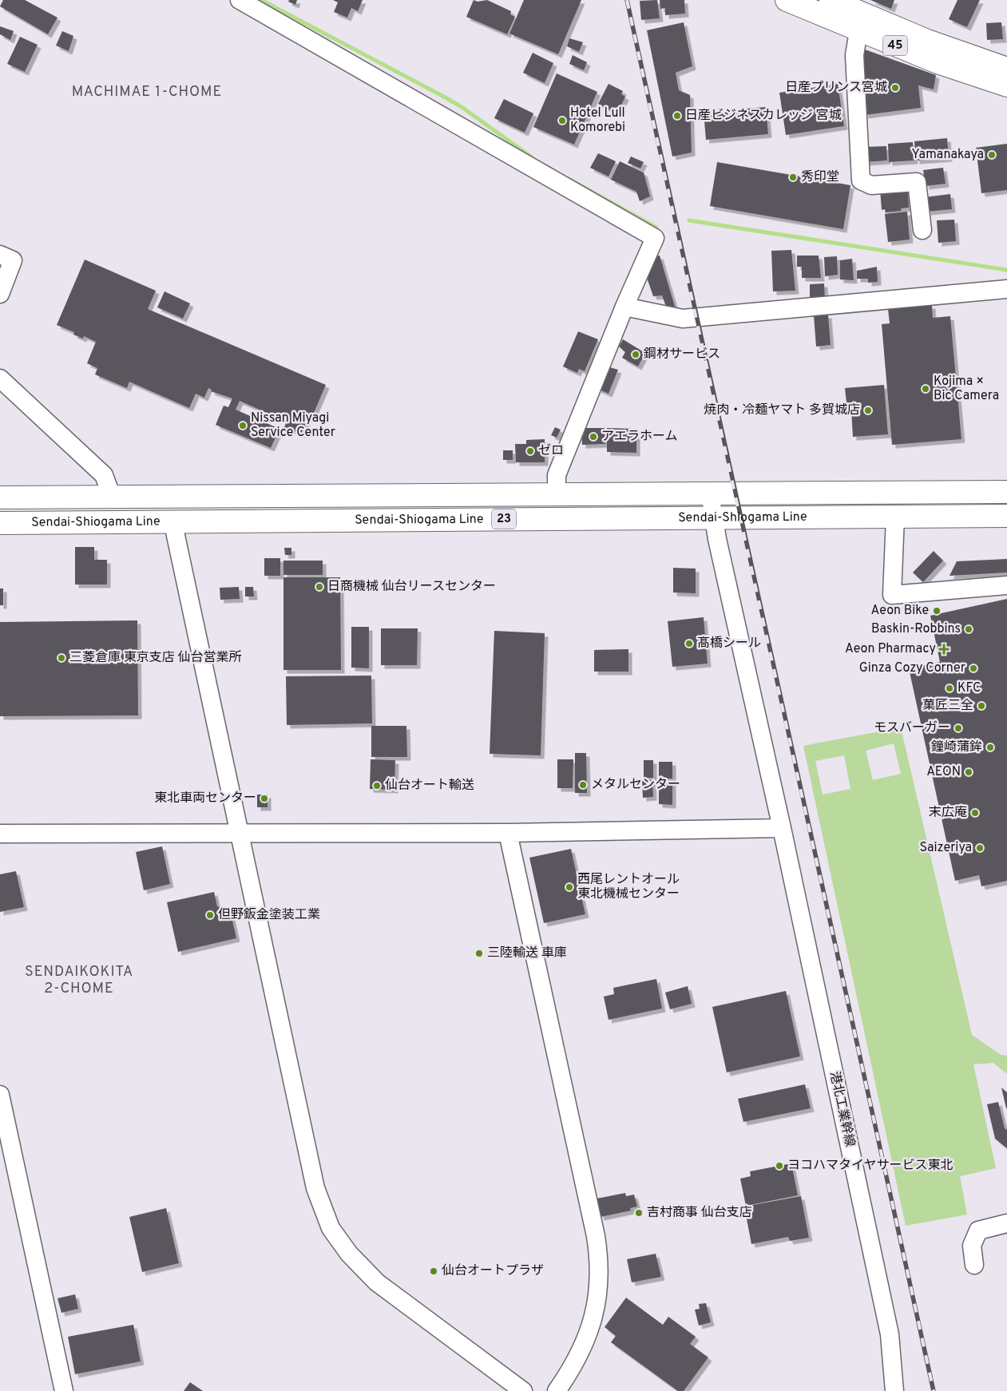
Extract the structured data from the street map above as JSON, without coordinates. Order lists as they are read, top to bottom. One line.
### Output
{"streets":{"main road":["45","Sendai-Shiogama Line","23"],"street":["港北工業幹線"]},"crossings":[["Sendai-Shiogama Line","港北工業幹線"]],"districts":["MACHIMAE 1-CHOME","SENDAIKOKITA 2-CHOME"],"places":{"other":["日産プリンス宮城","日産ビジネスカレッジ 宮城","Hotel Lull Komorebi","Yamanakaya","秀印堂","鋼材サービス","Kojima × Bic Camera","焼肉・冷麺ヤマト 多賀城店","Nissan Miyagi Service Center","アエラホーム","ゼロ","日商機械 仙台リースセンター","Aeon Bike","Baskin-Robbins","髙橋シール","三菱倉庫 東京支店 仙台営業所","Ginza Cozy Corner","KFC","菓匠三全","モスバーガー","鐘崎蒲鉾","AEON","メタルセンター","仙台オート輸送","東北車両センター","末広庵","Saizeriya","西尾レントオール 東北機械センター","但野鈑金塗装工業","三陸輸送 車庫","ヨコハマタイヤサービス東北","吉村商事 仙台支店","仙台オートプラザ"],"health":["Aeon Pharmacy"]}}
